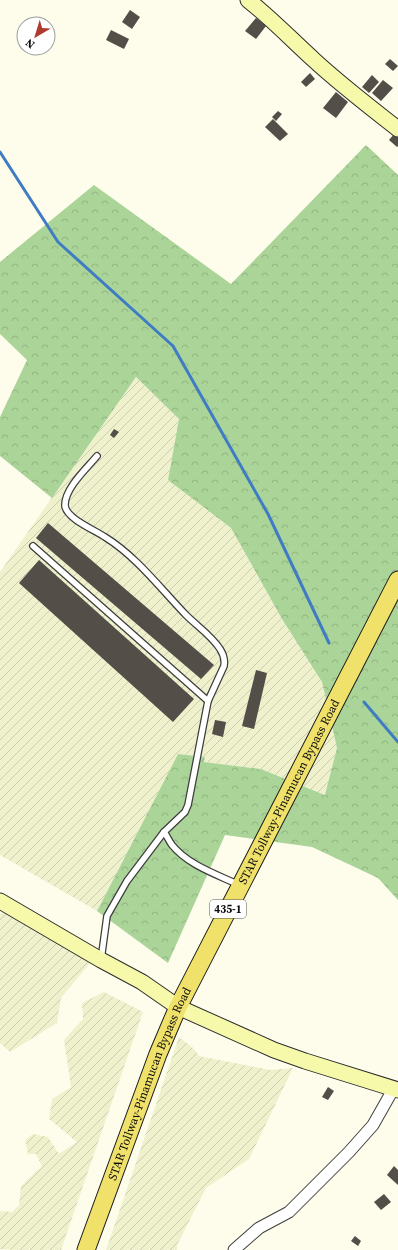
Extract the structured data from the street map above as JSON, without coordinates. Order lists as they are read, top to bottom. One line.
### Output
{"streets":{"main road":["STAR Tollway-Pinamucan Bypass Road","435-1"]},"north":"bottom left"}
